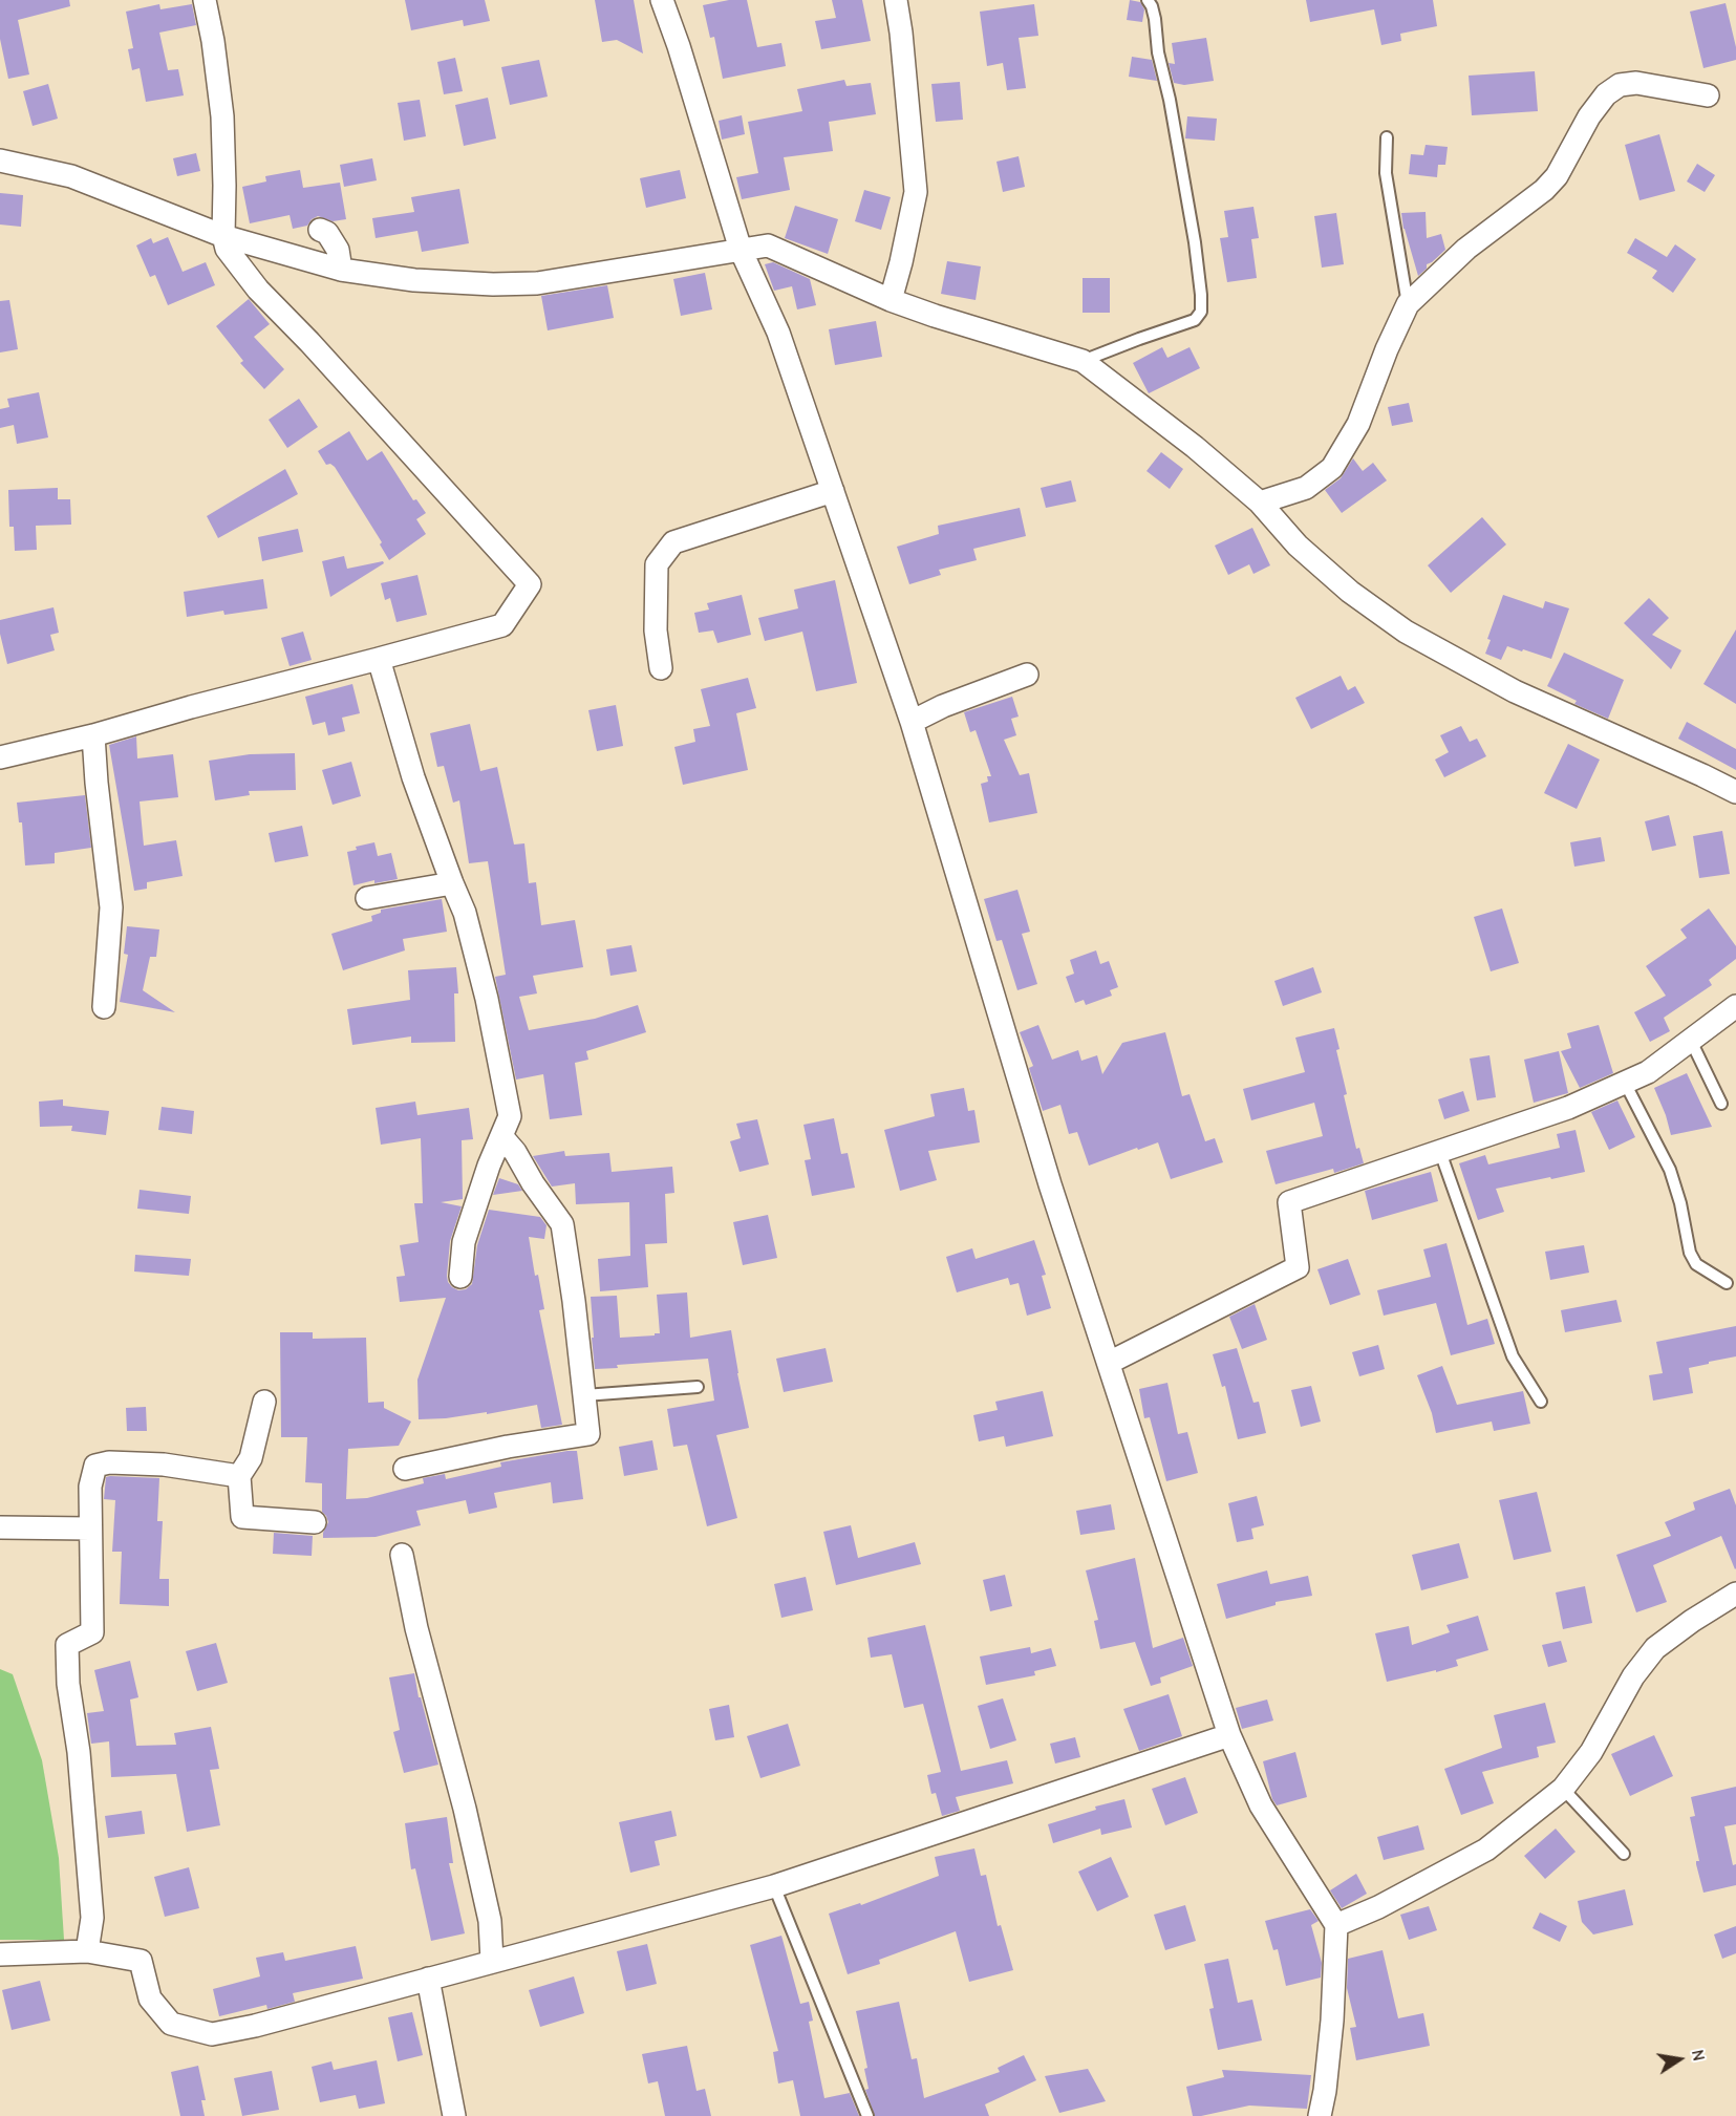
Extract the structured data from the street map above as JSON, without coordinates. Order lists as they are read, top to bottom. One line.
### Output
{"north":"right"}
